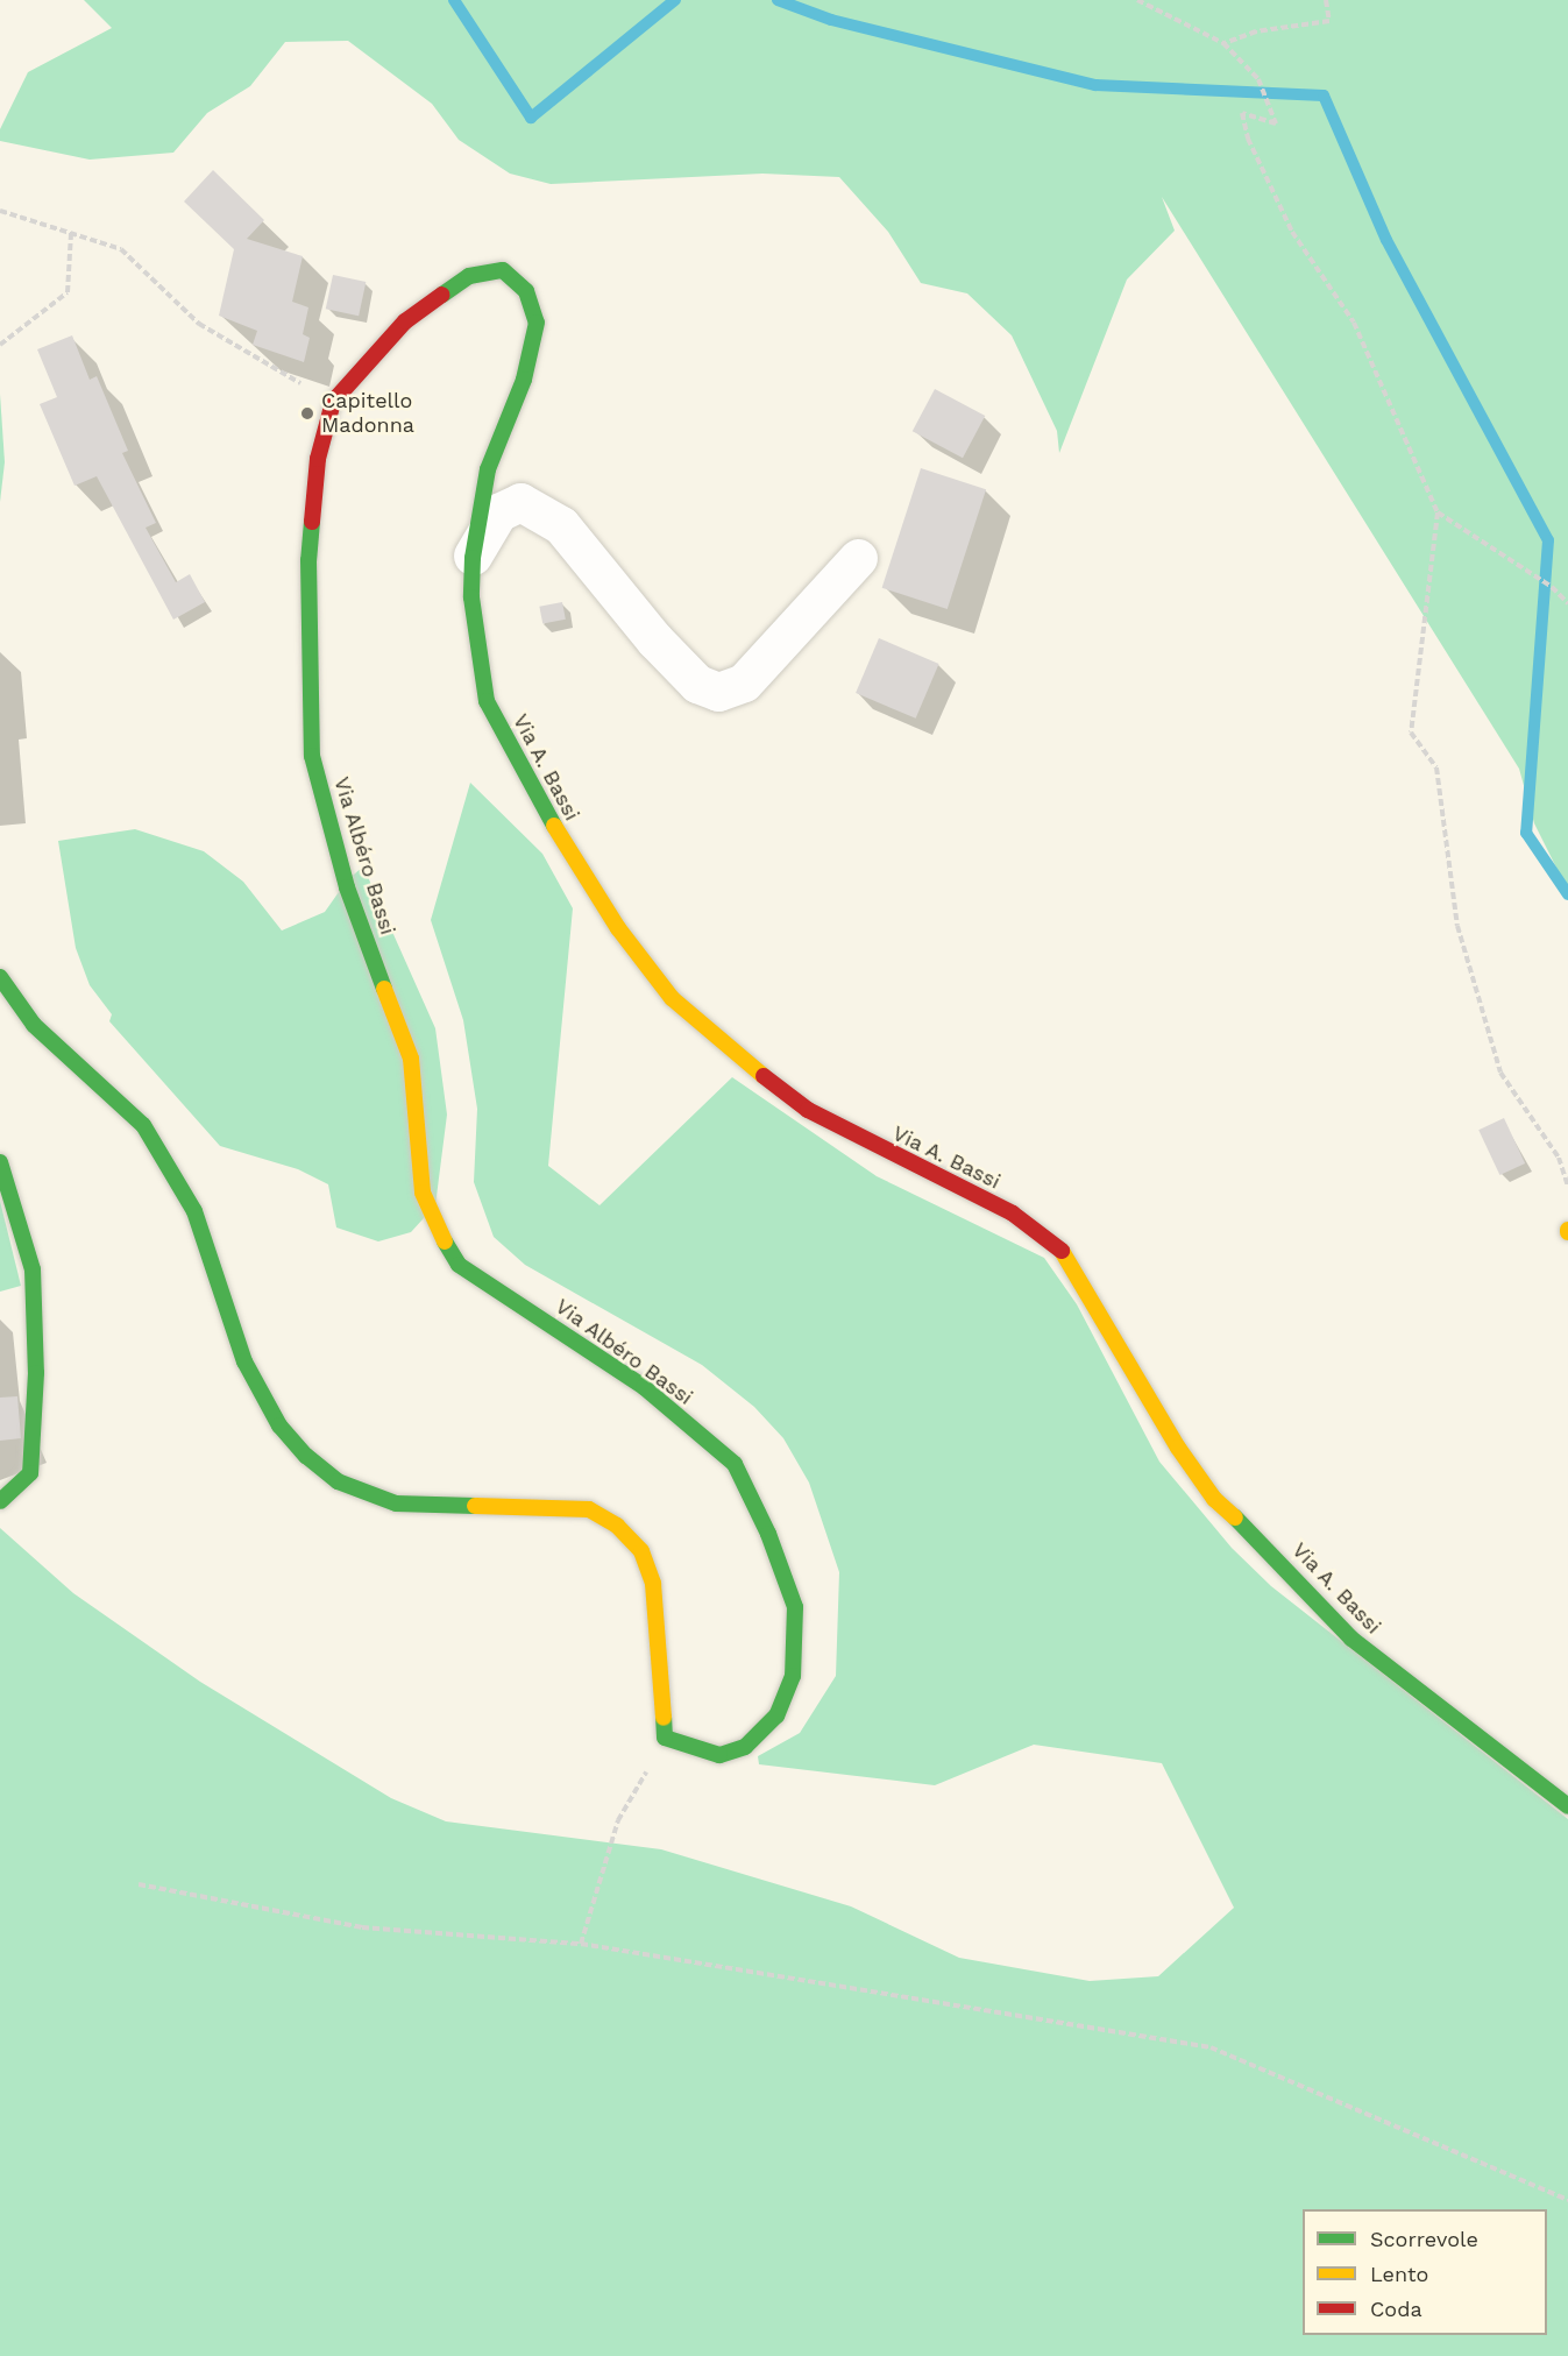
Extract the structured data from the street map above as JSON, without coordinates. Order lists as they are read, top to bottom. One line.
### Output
{"streets":{"street":["Via A. Bassi","Via Albéro Bassi"]},"crossings":[["Via A. Bassi","Via Albéro Bassi"]],"places":["Capitello Madonna"],"legend":["Scorrevole","Lento","Coda"]}
